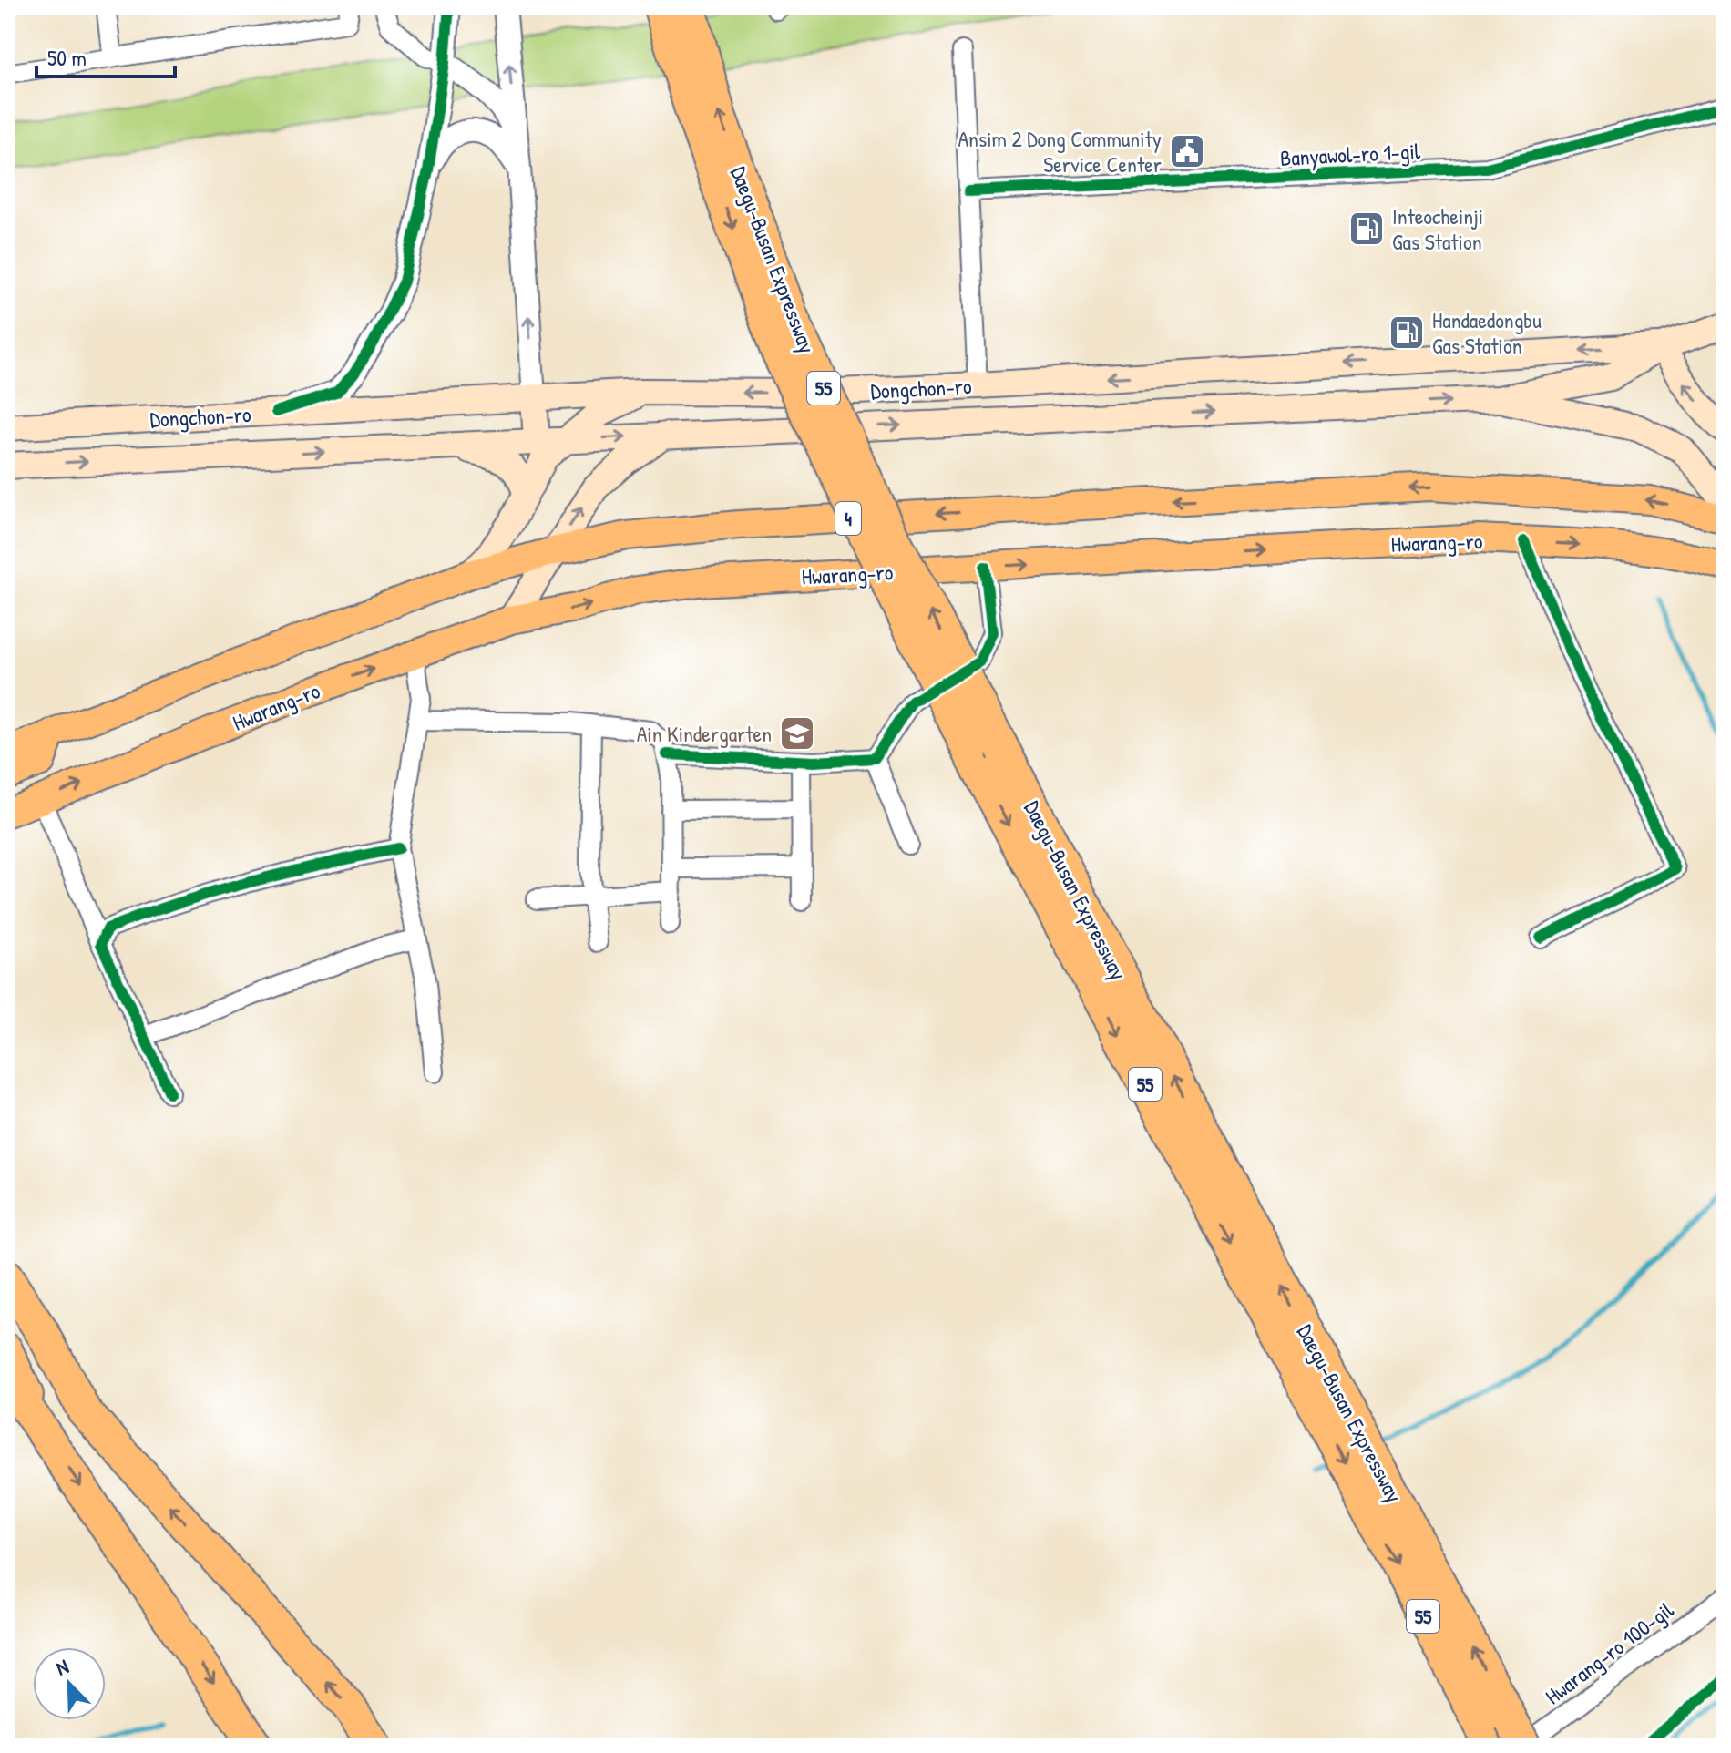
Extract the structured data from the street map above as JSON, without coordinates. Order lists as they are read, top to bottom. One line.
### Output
{"streets":{"highway":["Daegu-Busan Expressway","55"],"main road":["Dongchon-ro","4","Hwarang-ro"],"street":["Banyawol-ro 1-gil","Hwarang-ro 100-gil"]},"crossings":[["Daegu-Busan Expressway","Hwarang-ro 100-gil"]],"places":{"public building":["Ansim 2 Dong Community Service Center"],"fuel station":["Inteocheinji Gas Station","Handaedongbu Gas Station"],"school or university":["Ain Kindergarten"]},"scale_bar":"50 m","north":"top left"}
